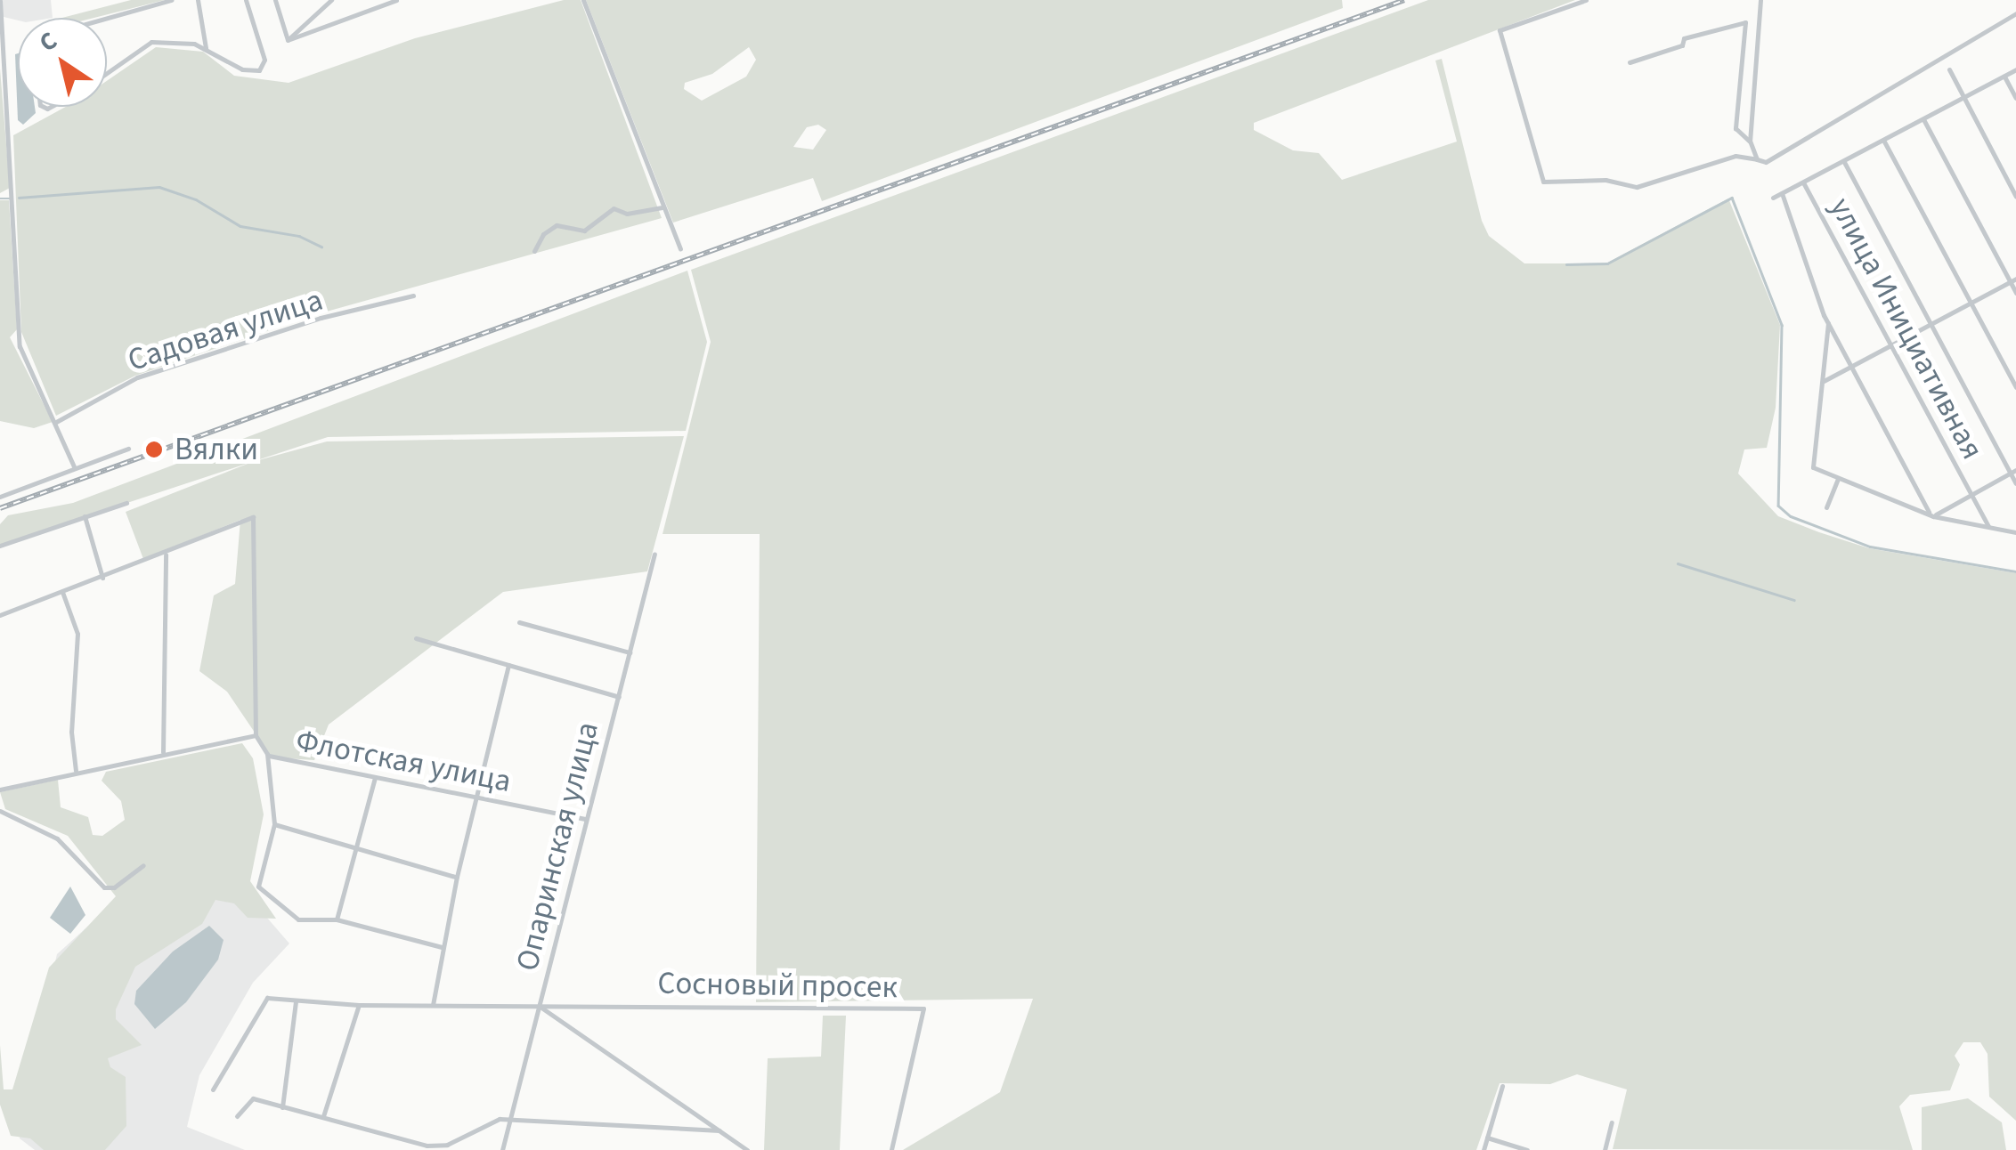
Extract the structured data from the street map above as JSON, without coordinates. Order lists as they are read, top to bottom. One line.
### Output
{"streets":{"street":["улица Инициативная","Садовая улица","Флотская улица","Опаринская улица","Сосновый просек"]},"crossings":[["Флотская улица","Опаринская улица"],["Опаринская улица","Сосновый просек"]],"places":["Вялки"],"north":"top left"}
